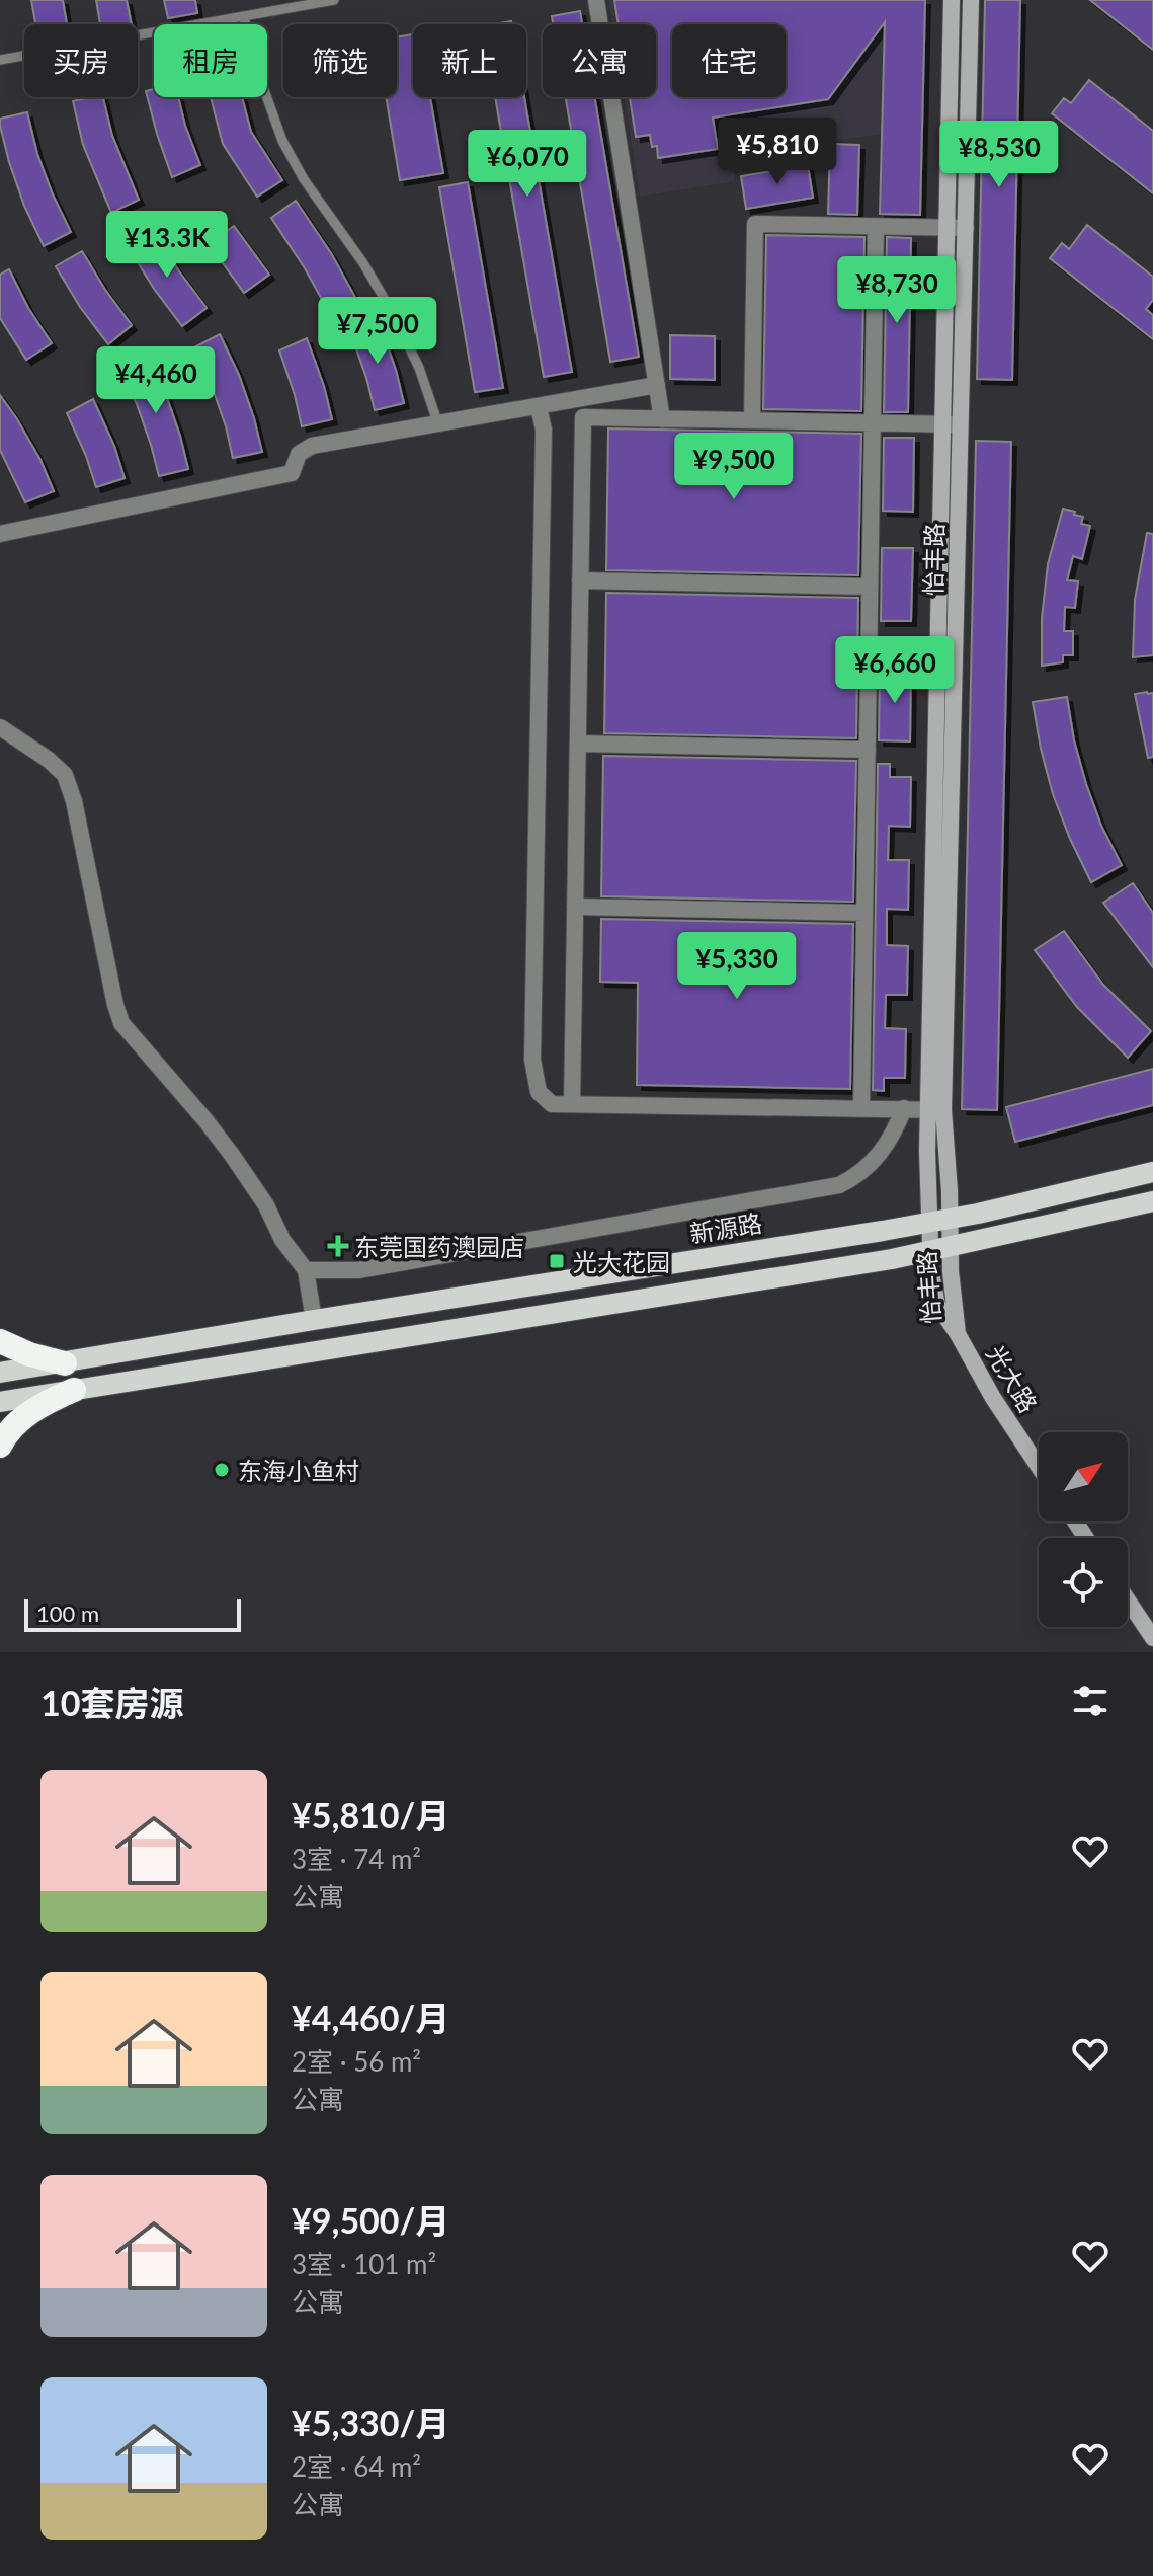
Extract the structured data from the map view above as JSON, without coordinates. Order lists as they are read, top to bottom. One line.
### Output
{"streets":{"main road":["新源路"],"street":["怡丰路","光大路"]},"crossings":[["怡丰路","新源路"],["怡丰路","光大路"]],"places":{"health":["东莞国药澳园店"],"transit":["光大花园"],"other":["东海小鱼村"]},"scale_bar":"100 m","north":"top right","page":{"chip":["买房","租房","筛选","新上","公寓","住宅"],"price":["¥5,810","¥8,530","¥6,070","¥13.3K","¥8,730","¥7,500","¥4,460","¥9,500","¥6,660","¥5,330"],"scale":"100 m","heading":"10套房源","list":[{"name":"¥5,810/月","note":"3室 · 74 m² · 公寓"},{"name":"¥4,460/月","note":"2室 · 56 m² · 公寓"},{"name":"¥9,500/月","note":"3室 · 101 m² · 公寓"},{"name":"¥5,330/月","note":"2室 · 64 m² · 公寓"}]}}
